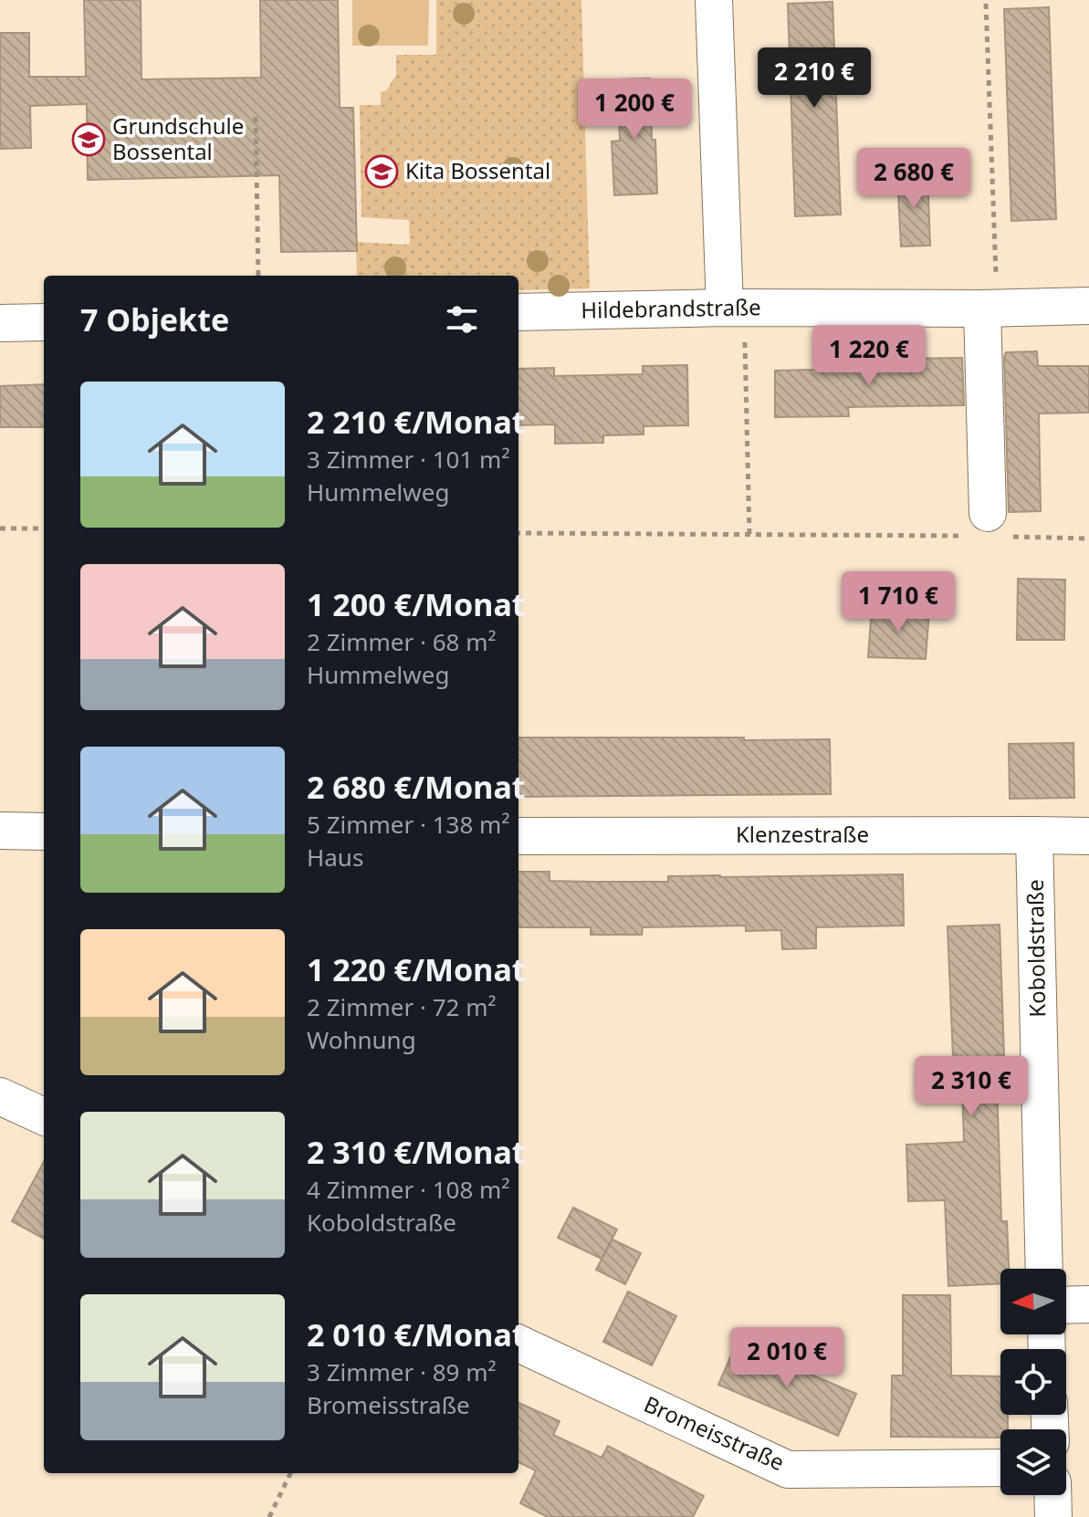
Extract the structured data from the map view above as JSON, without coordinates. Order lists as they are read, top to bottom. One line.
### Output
{"streets":{"street":["Hildebrandstraße","Klenzestraße","Koboldstraße","Bromeisstraße"]},"crossings":[["Klenzestraße","Koboldstraße"]],"places":{"school or university":["Grundschule Bossental","Kita Bossental"]},"north":"left","page":{"price":["2 210 €","1 200 €","2 680 €","1 220 €","1 710 €","2 310 €","2 010 €"],"heading":"7 Objekte","list":[{"name":"2 210 €/Monat","note":"3 Zimmer · 101 m² · Hummelweg"},{"name":"1 200 €/Monat","note":"2 Zimmer · 68 m² · Hummelweg"},{"name":"2 680 €/Monat","note":"5 Zimmer · 138 m² · Haus"},{"name":"1 220 €/Monat","note":"2 Zimmer · 72 m² · Wohnung"},{"name":"2 310 €/Monat","note":"4 Zimmer · 108 m² · Koboldstraße"},{"name":"2 010 €/Monat","note":"3 Zimmer · 89 m² · Bromeisstraße"}]}}
